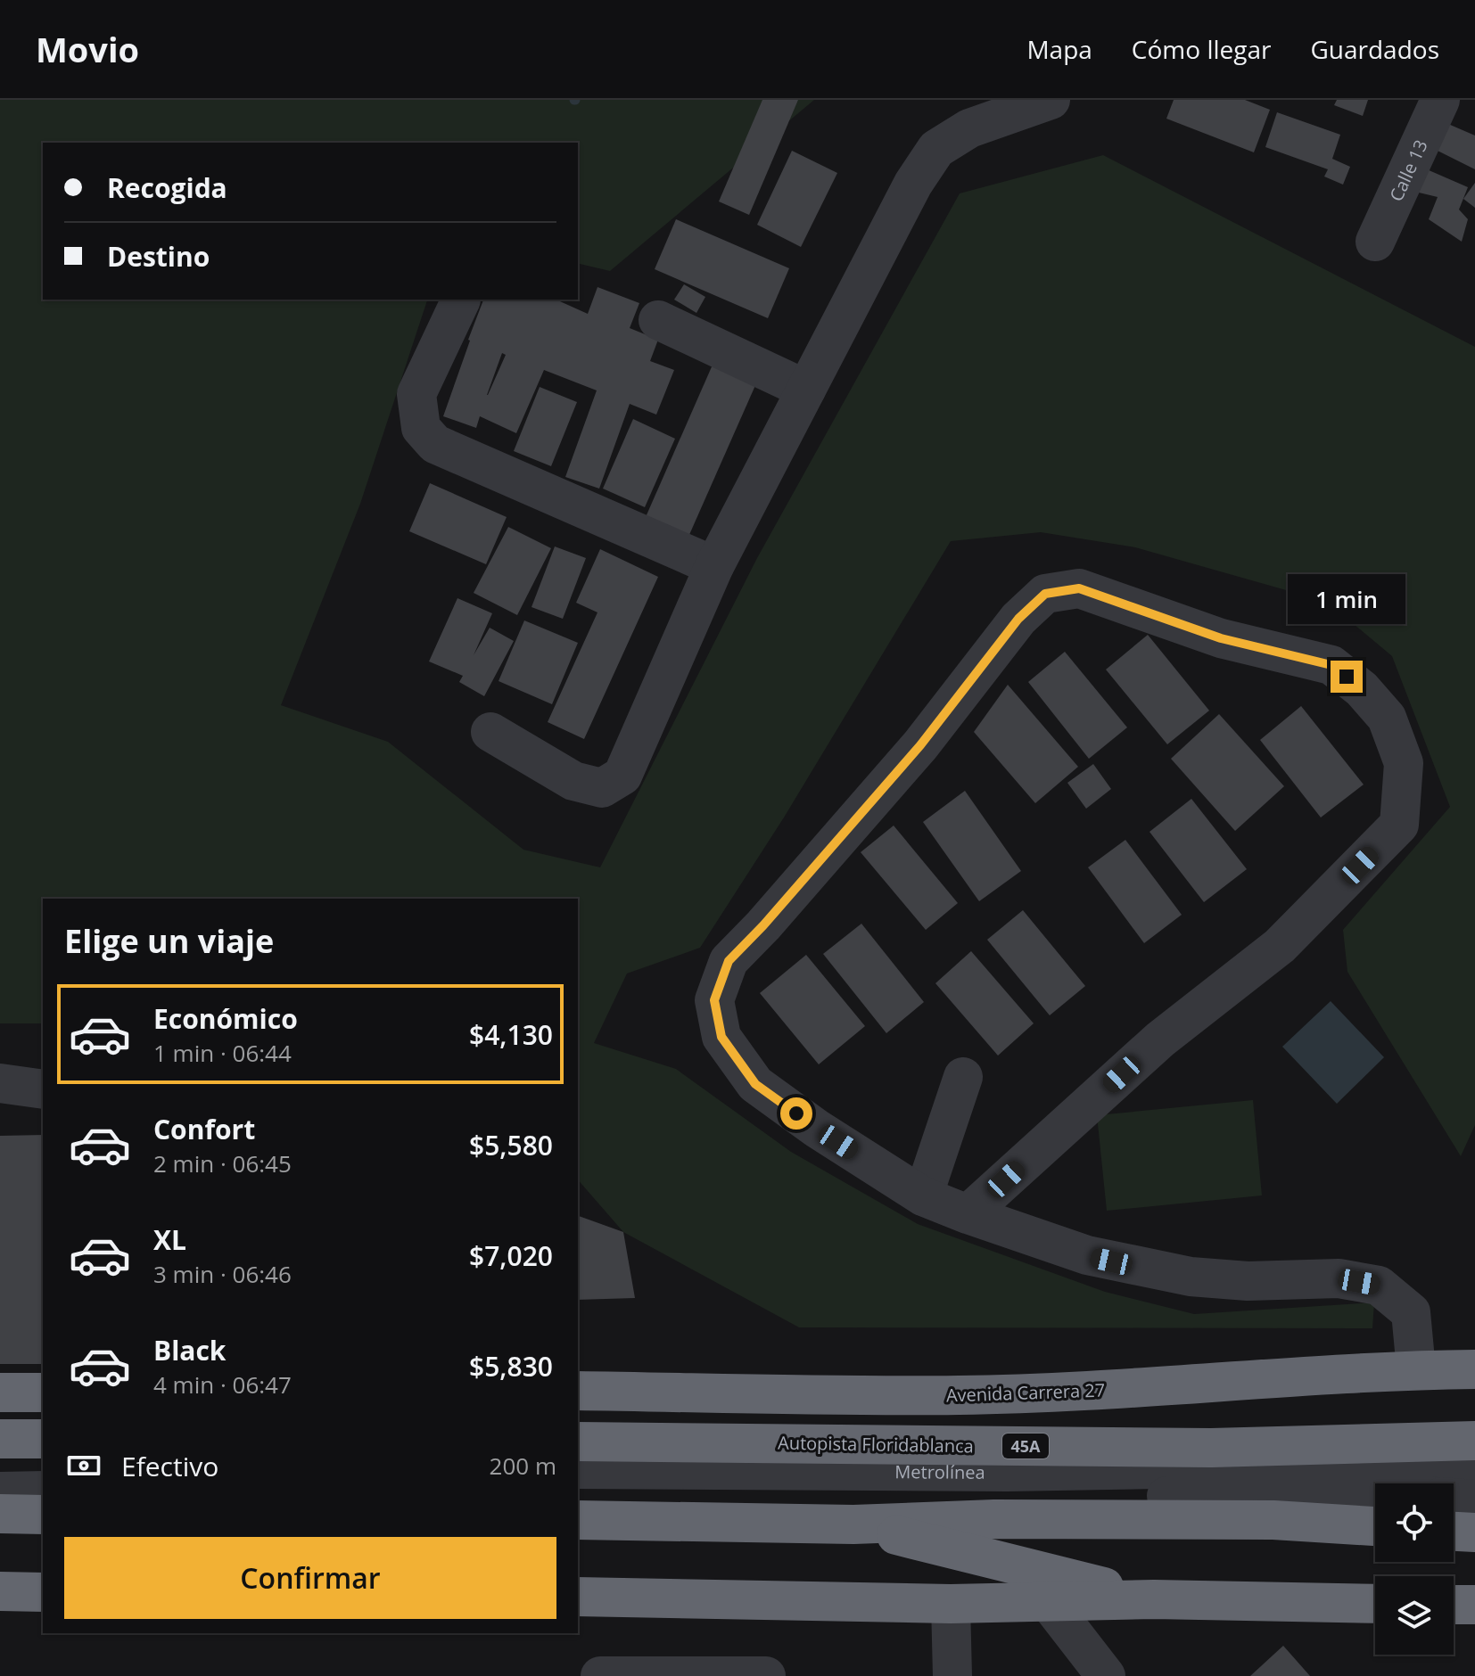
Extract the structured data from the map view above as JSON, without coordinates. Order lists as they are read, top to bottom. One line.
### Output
{"streets":{"highway":["Avenida Carrera 27","Autopista Floridablanca","45A"],"street":["Calle 13","Metrolínea"]},"page":{"header":"Movio","nav":["Mapa","Cómo llegar","Guardados"],"banner":["Recogida","Destino"],"bubble":"1 min","heading":"Elige un viaje","list":[{"name":"Económico","note":"1 min · 06:44","value":"$4,130"},{"name":"Confort","note":"2 min · 06:45","value":"$5,580"},{"name":"XL","note":"3 min · 06:46","value":"$7,020"},{"name":"Black","note":"4 min · 06:47","value":"$5,830"}],"pay":["Efectivo","200 m"],"buttons":"Confirmar"}}
